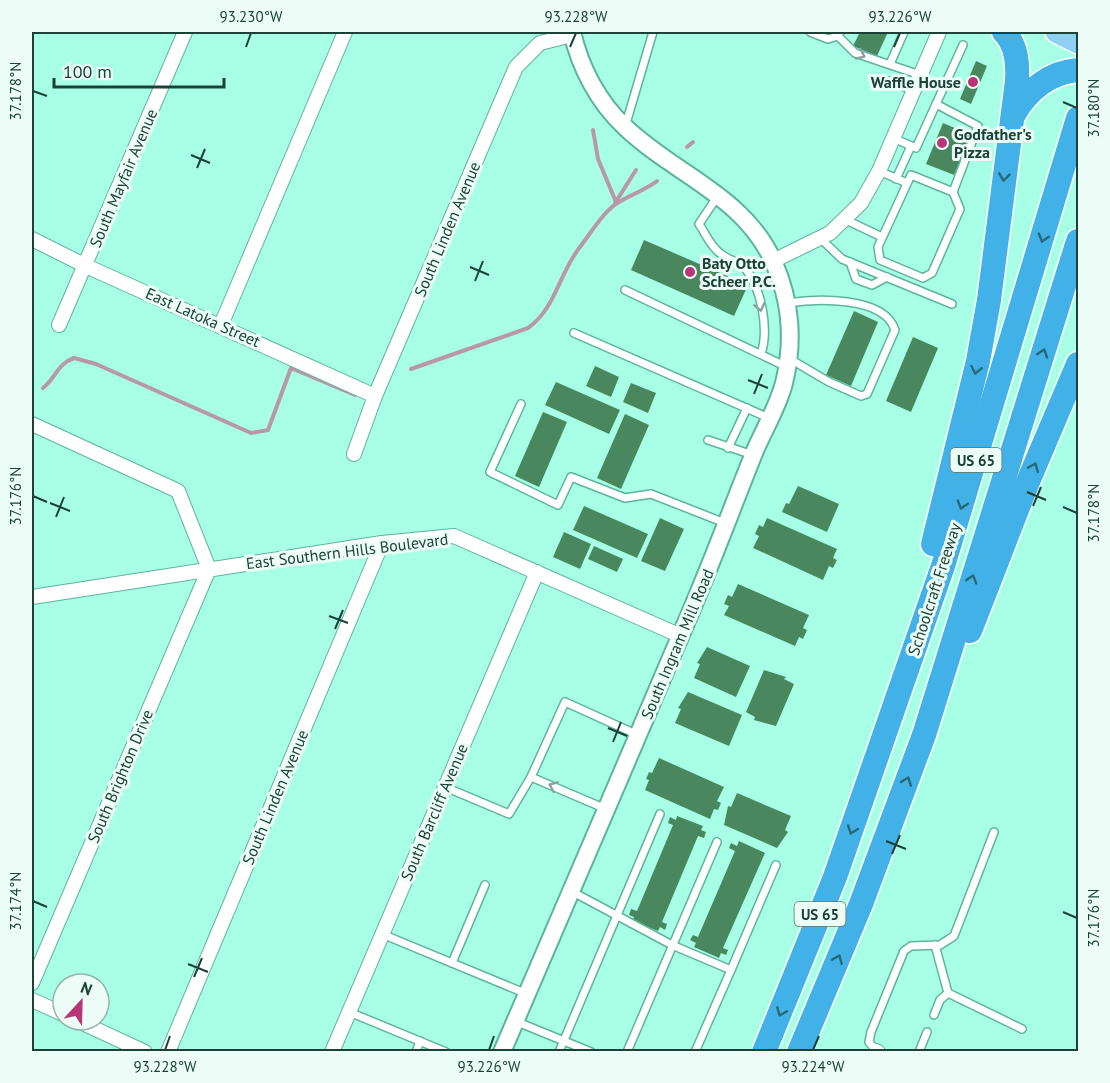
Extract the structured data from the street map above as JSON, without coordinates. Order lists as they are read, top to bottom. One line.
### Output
{"streets":{"highway":["US 65","Schoolcraft Freeway"],"street":["South Mayfair Avenue","South Linden Avenue","East Latoka Street","East Southern Hills Boulevard","South Ingram Mill Road","South Brighton Drive","South Barcliff Avenue"]},"crossings":[["South Mayfair Avenue","East Latoka Street"],["South Linden Avenue","East Latoka Street"],["South Linden Avenue","East Southern Hills Boulevard"],["South Linden Avenue","South Ingram Mill Road"],["East Southern Hills Boulevard","South Ingram Mill Road"],["East Southern Hills Boulevard","South Brighton Drive"],["East Southern Hills Boulevard","South Barcliff Avenue"]],"places":["Waffle House","Godfather's Pizza","Baty Otto Scheer P.C."],"scale_bar":"100 m","north":"top","coordinates":["93.230°W","93.228°W","93.226°W","37.178°N","37.180°N","37.176°N","37.174°N","93.224°W"]}
